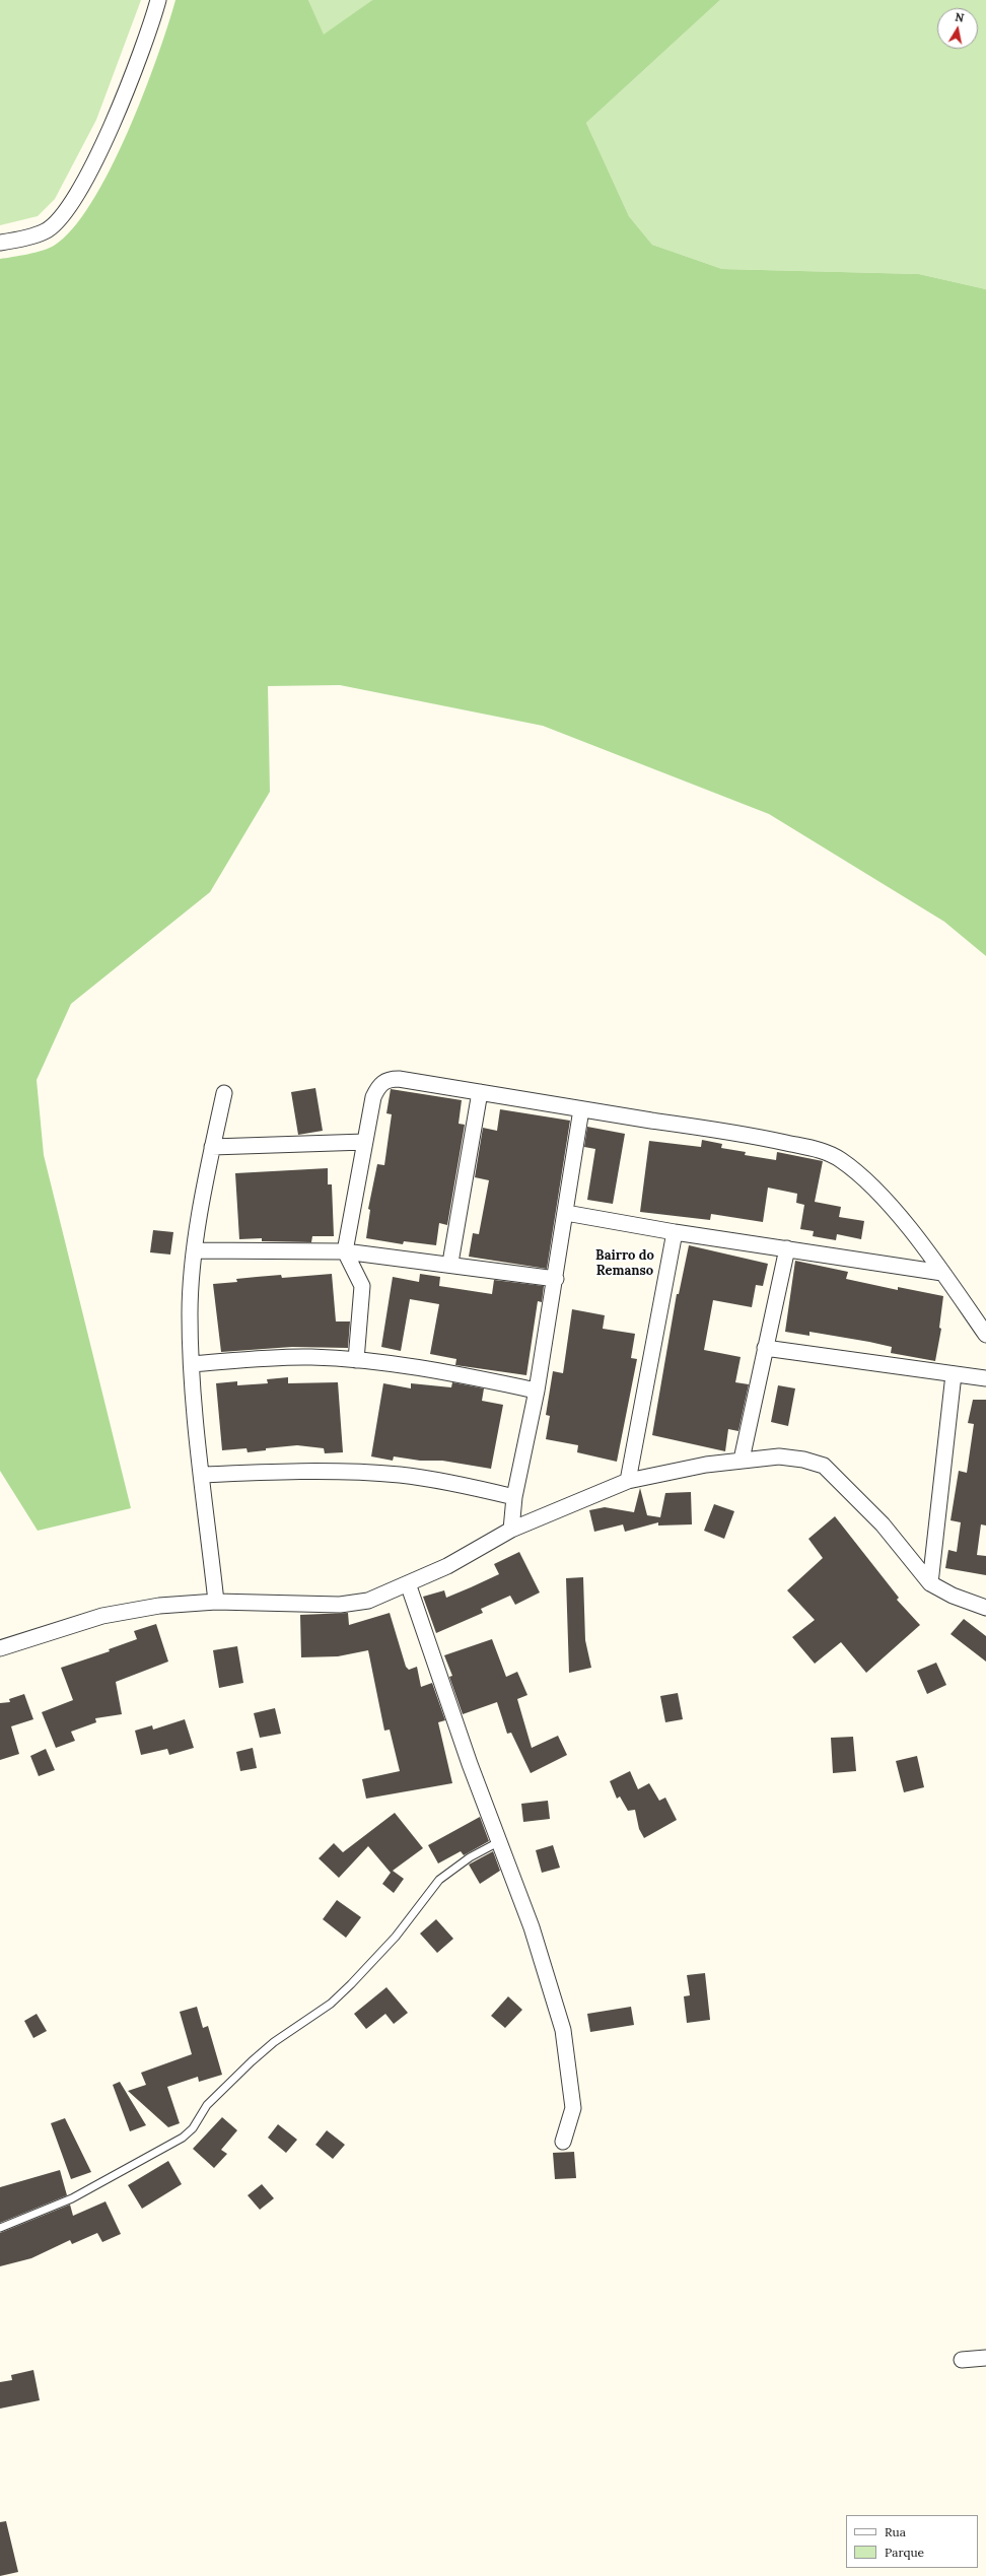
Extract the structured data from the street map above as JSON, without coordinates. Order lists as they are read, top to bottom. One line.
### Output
{"districts":["Bairro do Remanso"],"legend":["Rua","Parque"],"north":"top"}
